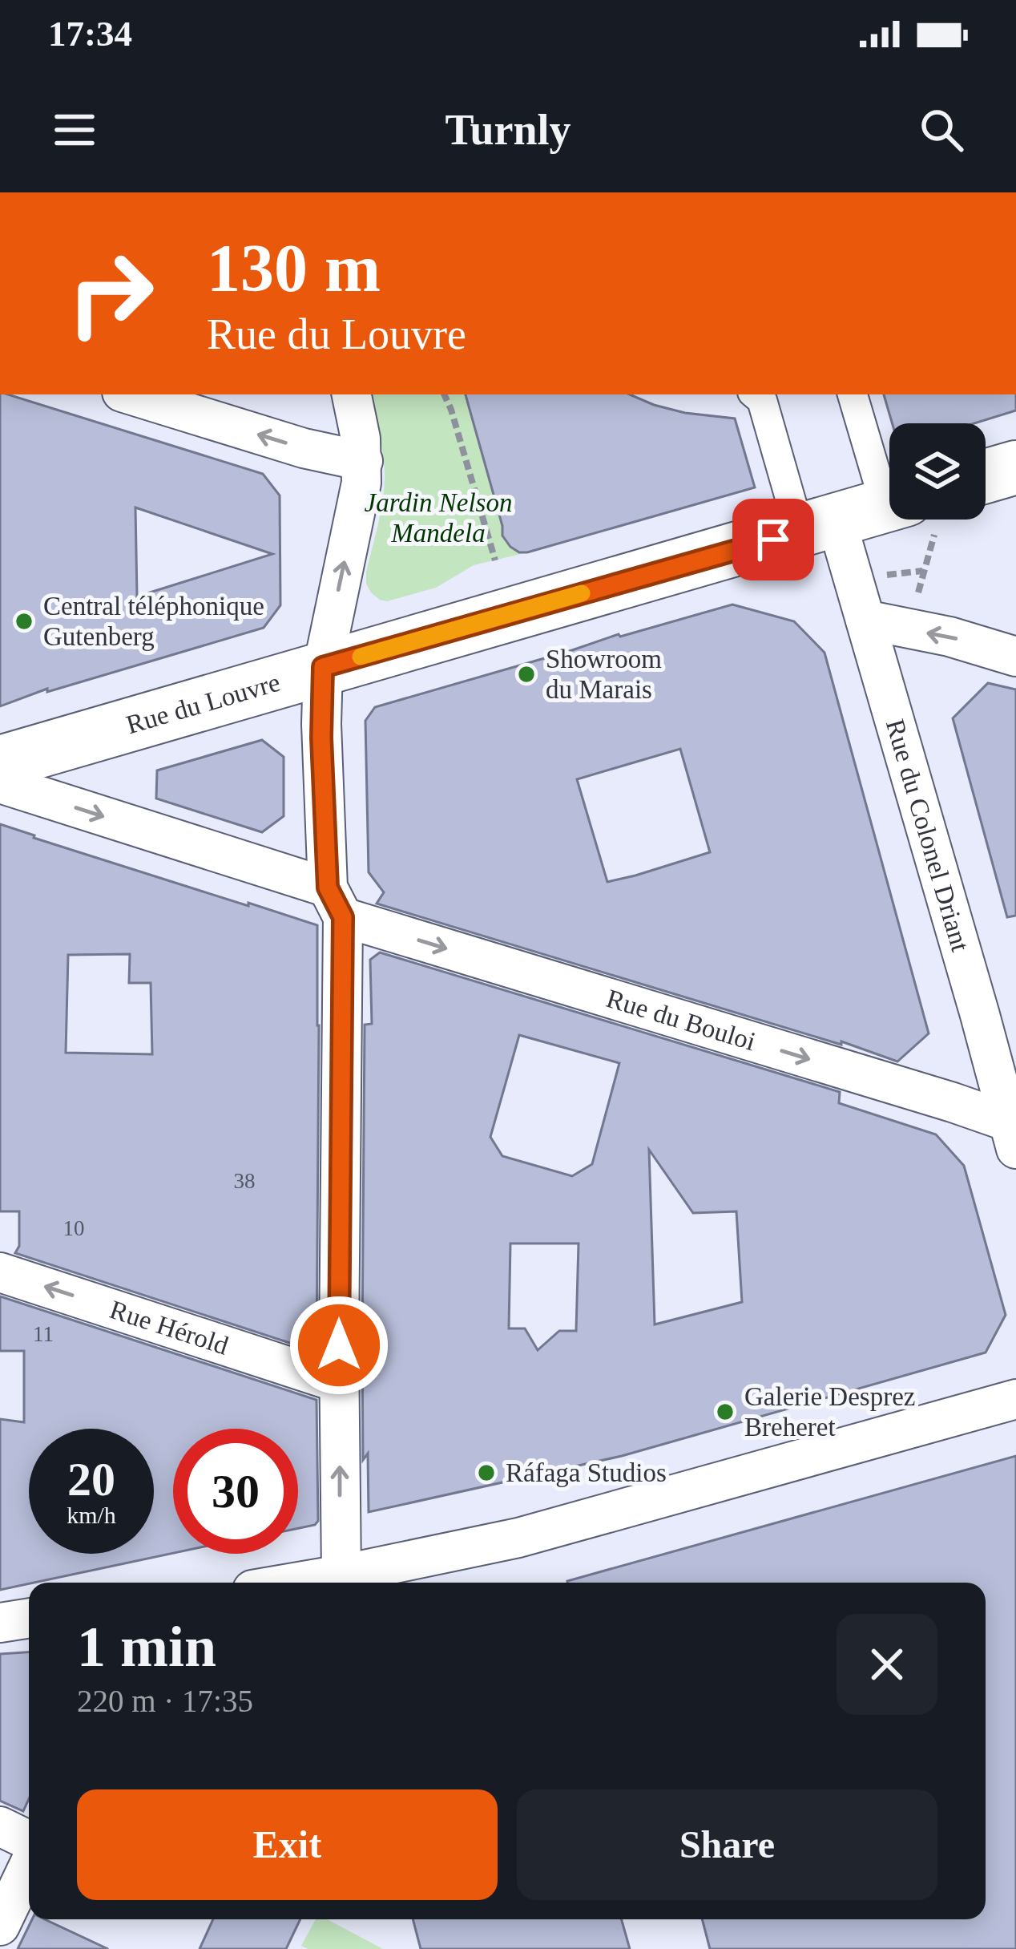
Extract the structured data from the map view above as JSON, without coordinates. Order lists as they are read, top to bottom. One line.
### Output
{"streets":{"main road":["Rue du Louvre"],"street":["Rue du Colonel Driant","Rue du Bouloi","Rue Hérold"]},"crossings":[["Rue du Louvre","Rue du Colonel Driant"],["Rue du Colonel Driant","Rue du Bouloi"]],"one_way":["Rue du Bouloi","Rue Hérold"],"parks":["Jardin Nelson Mandela"],"places":["Central téléphonique Gutenberg","Showroom du Marais","Galerie Desprez Breheret","Ráfaga Studios"],"house_numbers":["38","10","11"],"page":{"status":"17:34","header":"Turnly","turn":["130 m","Rue du Louvre"],"speed":"20 km/h","limit":"30","heading":["1 min","220 m · 17:35"],"buttons":["Exit","Share"]}}
